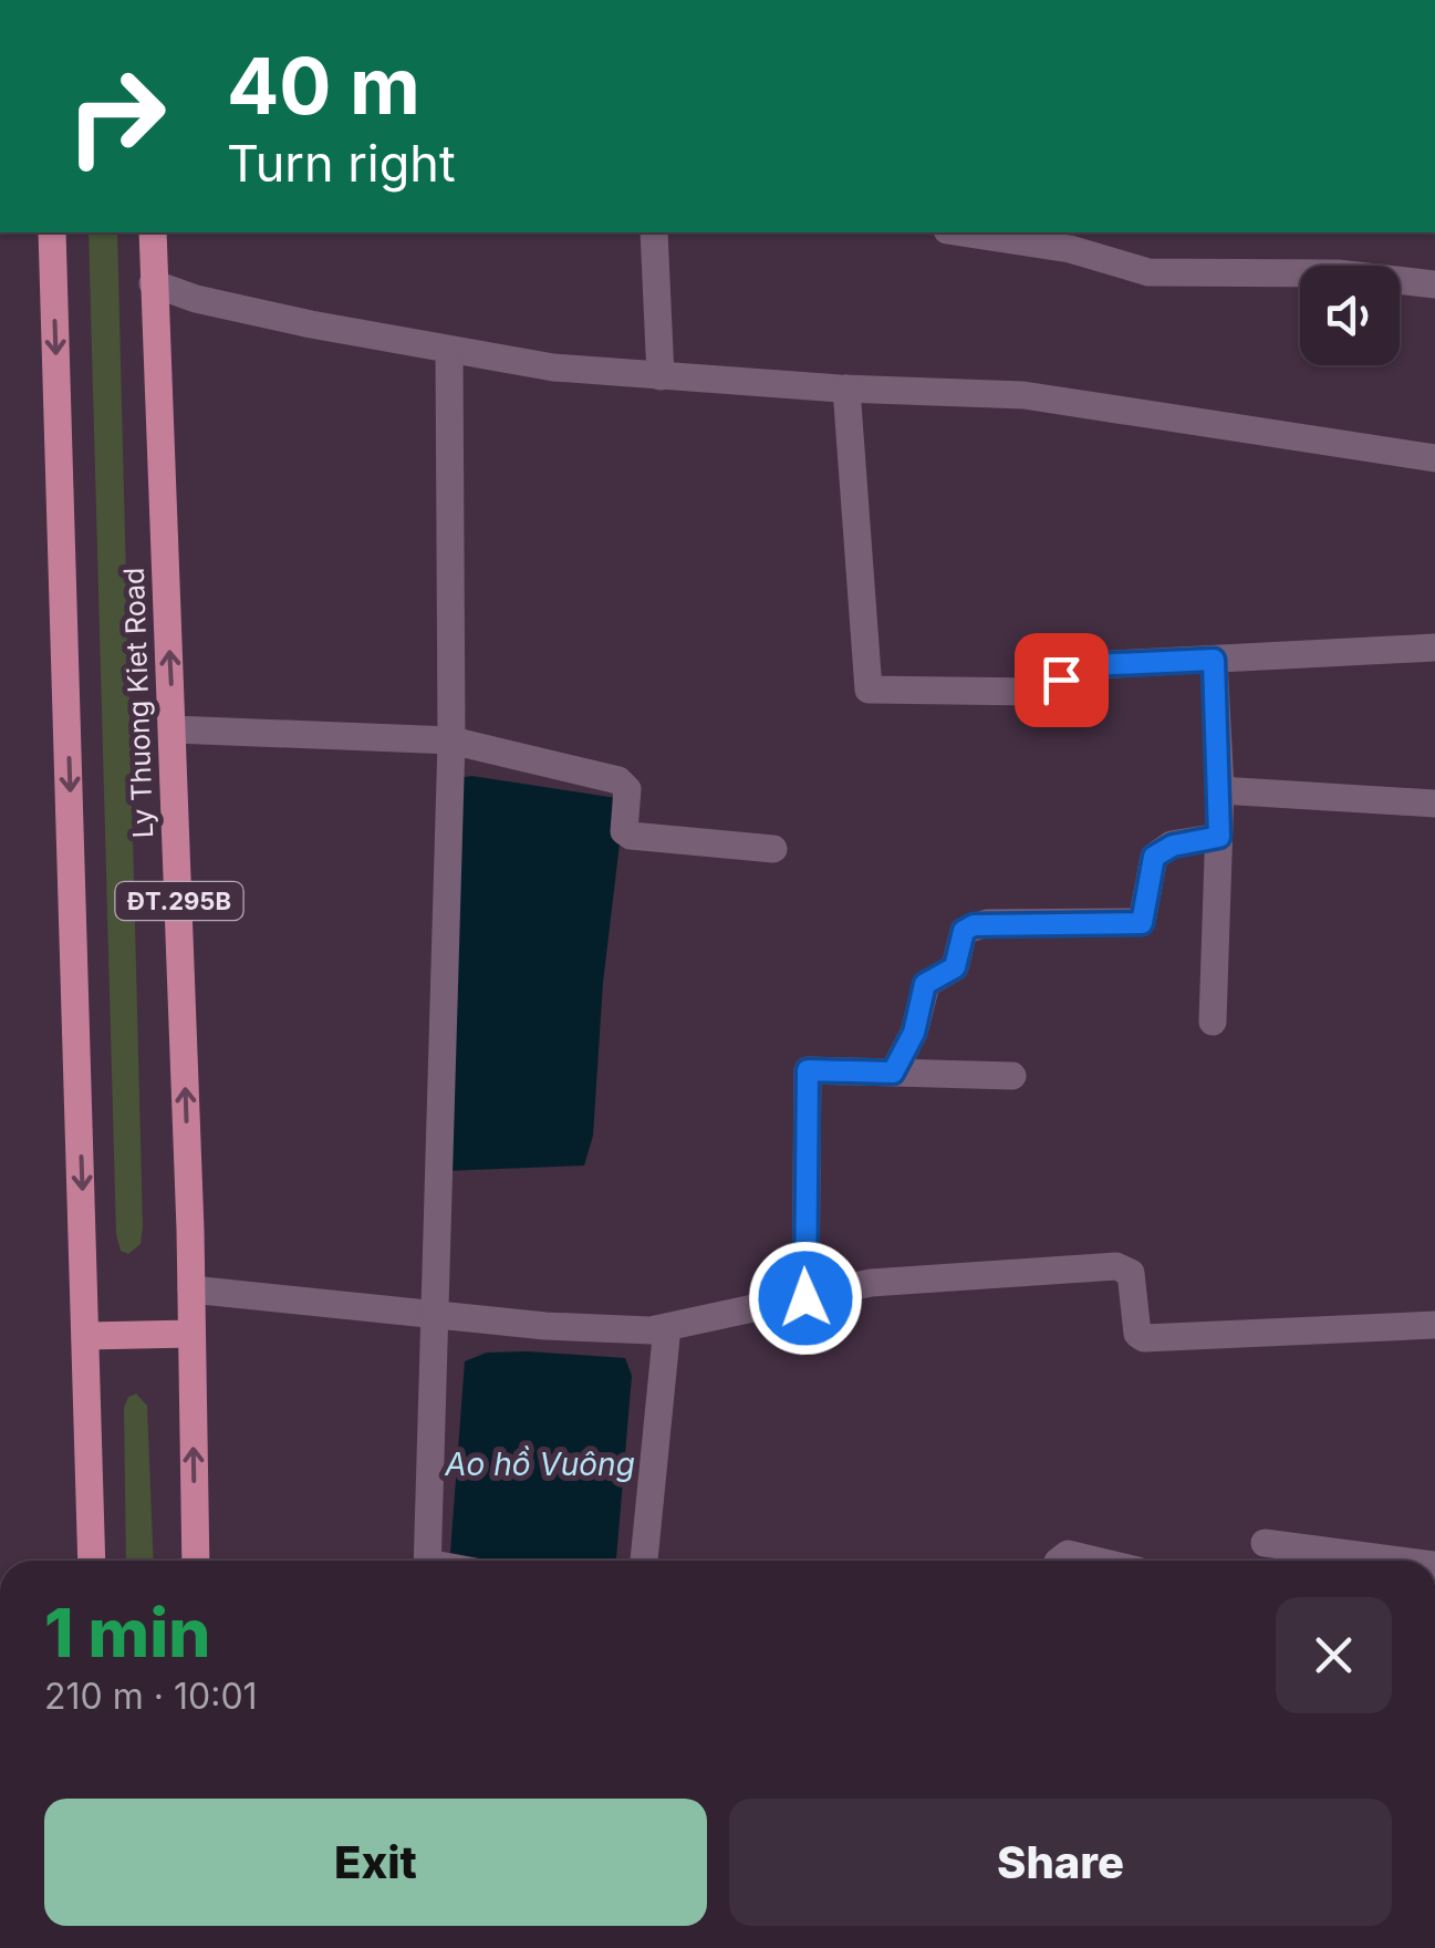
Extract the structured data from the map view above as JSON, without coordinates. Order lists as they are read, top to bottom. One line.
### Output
{"streets":{"main road":["Ly Thuong Kiet Road","ĐT.295B"]},"water":["Ao hồ Vuông"],"page":{"turn":["40 m","Turn right"],"heading":["1 min","210 m · 10:01"],"buttons":["Exit","Share"]}}
